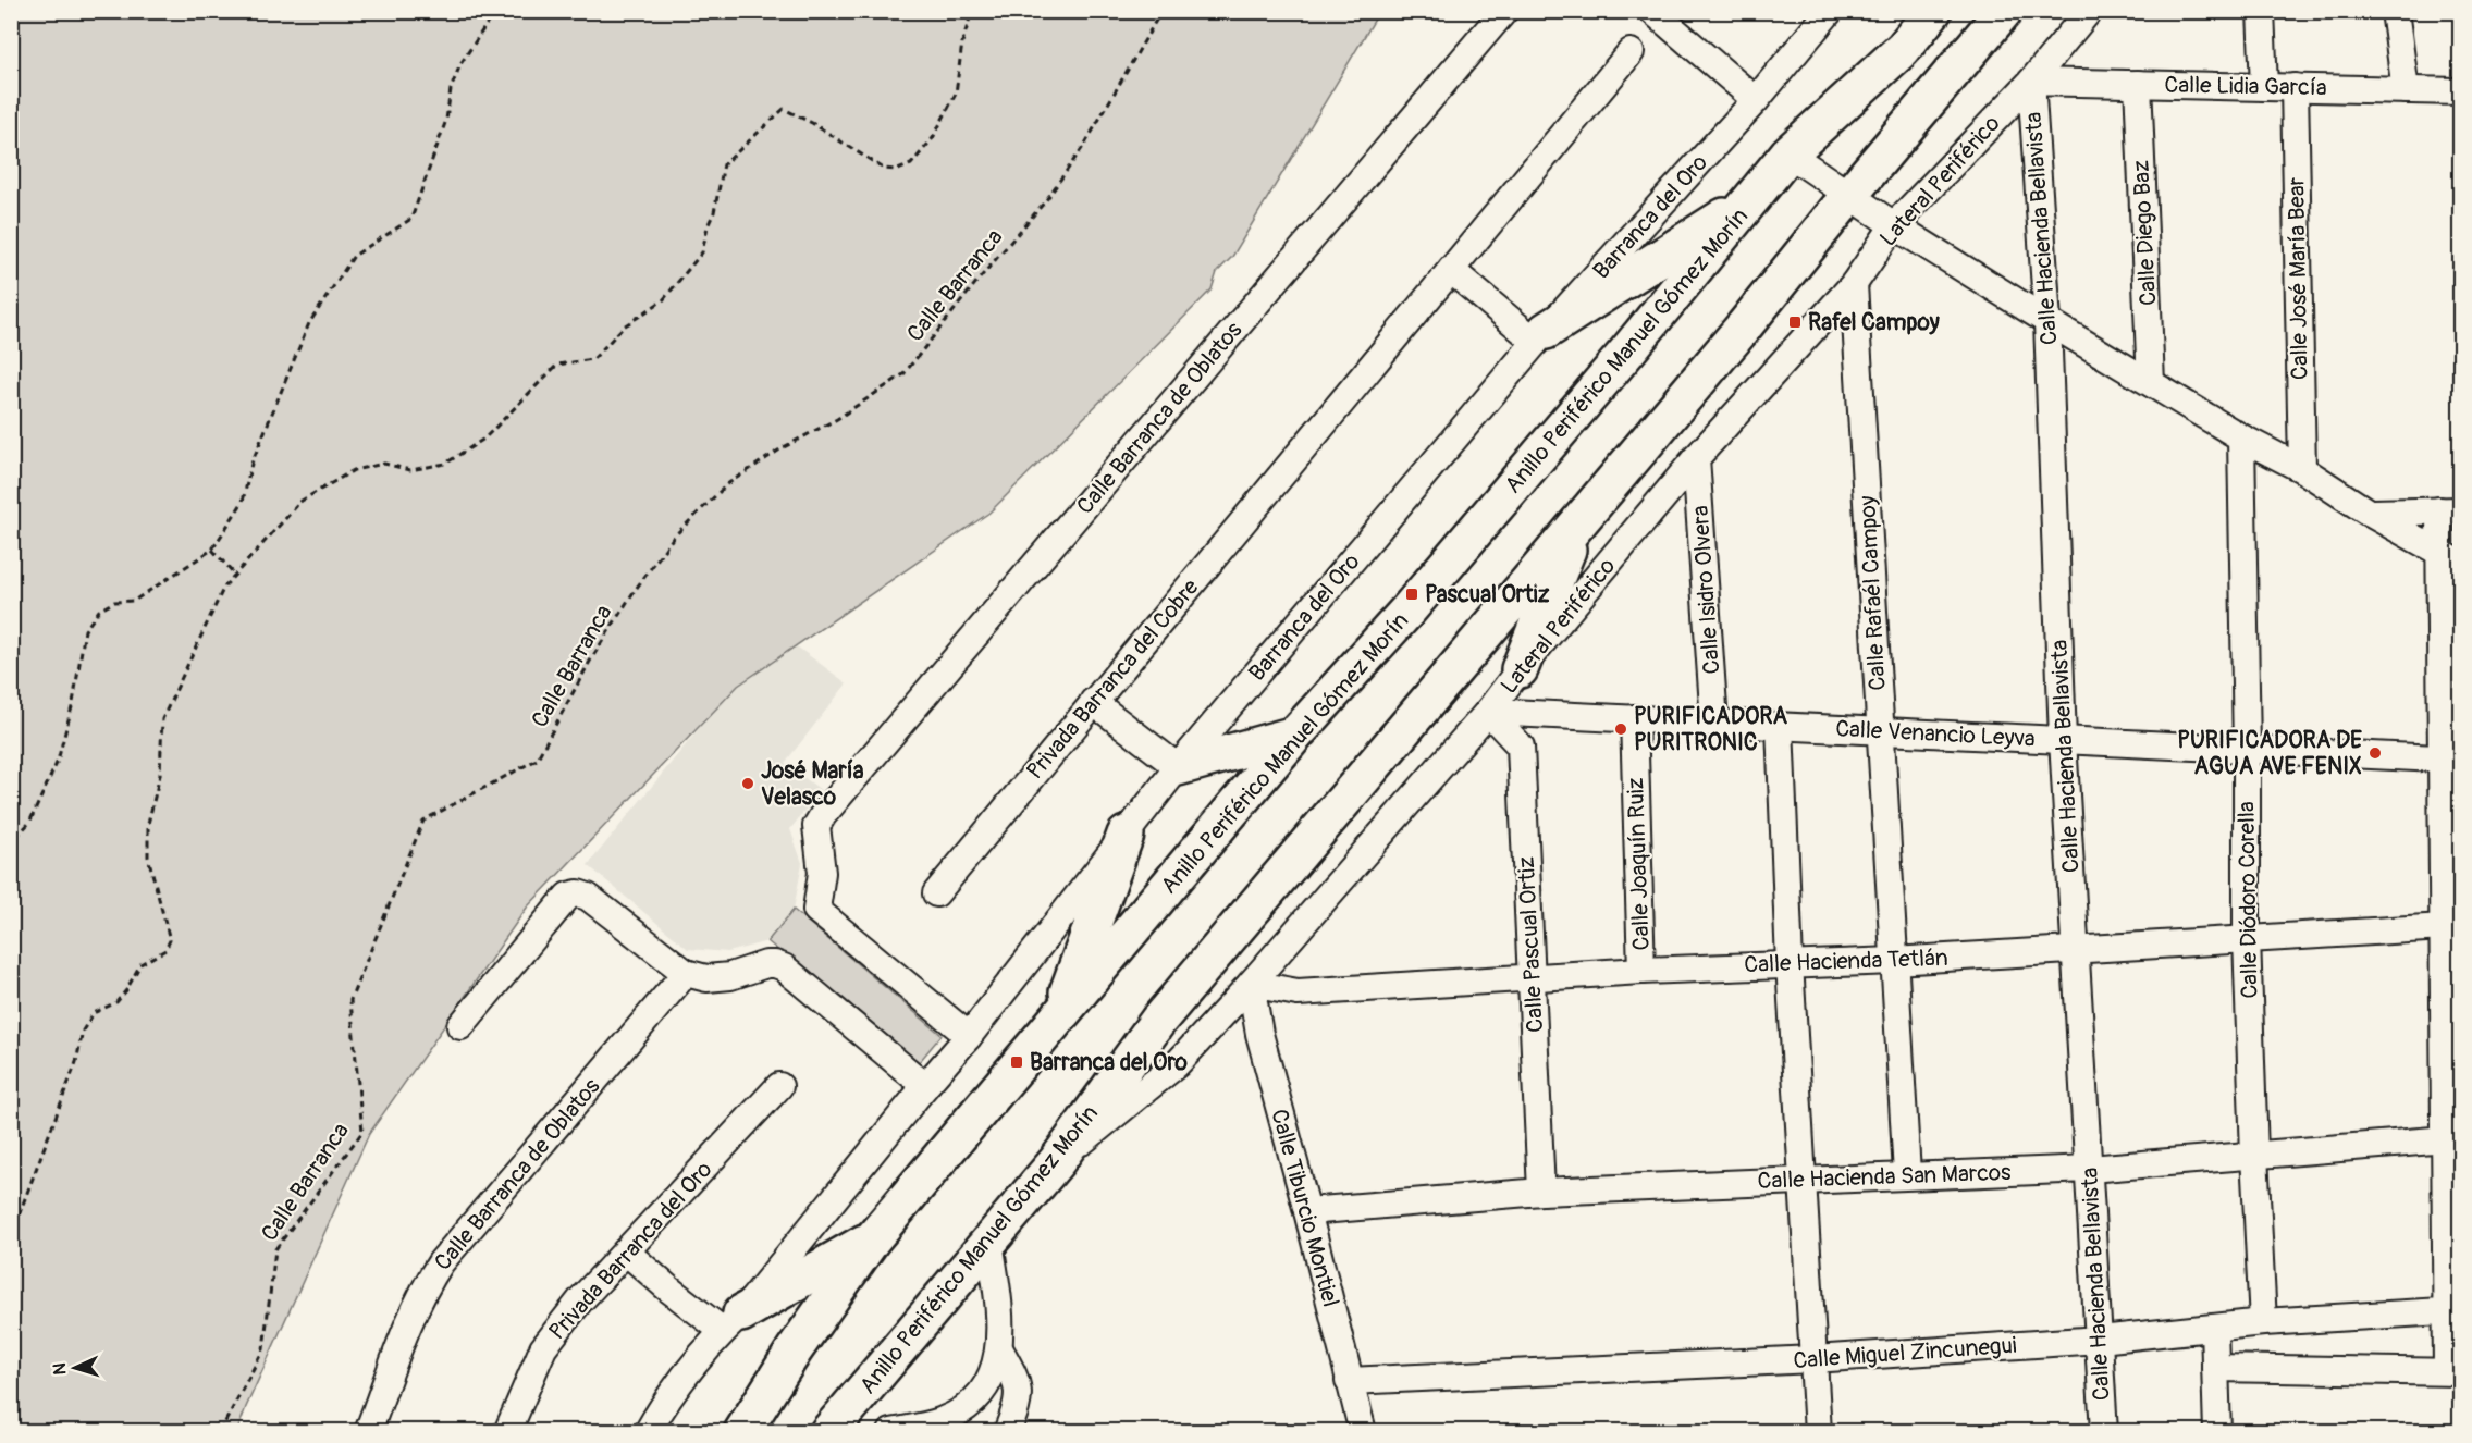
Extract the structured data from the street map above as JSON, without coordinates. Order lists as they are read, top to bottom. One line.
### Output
{"streets":{"highway":["Anillo Periférico Manuel Gómez Morín"],"street":["Calle Lidia García","Lateral Periférico","Barranca del Oro","Calle Hacienda Bellavista","Calle Diego Baz","Calle José María Bear","Calle Barranca de Oblatos","Calle Isidro Olvera","Calle Rafaél Campoy","Privada Barranca del Cobre","Calle Venancio Leyva","Calle Joaquín Ruiz","Calle Diódoro Corella","Calle Pascual Ortiz","Calle Hacienda Tetlán","Calle Hacienda San Marcos","Calle Tiburcio Montiel","Privada Barranca del Oro","Calle Miguel Zincunegui"],"path":["Calle Barranca"]},"crossings":[["Calle Lidia García","Lateral Periférico"],["Calle Lidia García","Calle Hacienda Bellavista"],["Calle Lidia García","Calle Diego Baz"],["Calle Lidia García","Calle José María Bear"],["Lateral Periférico","Calle Hacienda Bellavista"],["Lateral Periférico","Anillo Periférico Manuel Gómez Morín"],["Lateral Periférico","Calle Isidro Olvera"],["Lateral Periférico","Calle Rafaél Campoy"],["Lateral Periférico","Calle Venancio Leyva"],["Lateral Periférico","Calle Pascual Ortiz"],["Lateral Periférico","Calle Hacienda Tetlán"],["Lateral Periférico","Calle Tiburcio Montiel"],["Barranca del Oro","Calle Barranca de Oblatos"],["Calle Hacienda Bellavista","Calle Venancio Leyva"],["Calle Hacienda Bellavista","Calle Hacienda Tetlán"],["Calle Hacienda Bellavista","Calle Hacienda San Marcos"],["Calle Hacienda Bellavista","Calle Miguel Zincunegui"],["Calle Isidro Olvera","Calle Venancio Leyva"],["Calle Rafaél Campoy","Calle Venancio Leyva"],["Calle Rafaél Campoy","Calle Hacienda Tetlán"],["Calle Rafaél Campoy","Calle Hacienda San Marcos"],["Calle Venancio Leyva","Calle Joaquín Ruiz"],["Calle Venancio Leyva","Calle Diódoro Corella"],["Calle Venancio Leyva","Calle Pascual Ortiz"],["Calle Joaquín Ruiz","Calle Hacienda Tetlán"],["Calle Diódoro Corella","Calle Hacienda Tetlán"],["Calle Diódoro Corella","Calle Hacienda San Marcos"],["Calle Diódoro Corella","Calle Miguel Zincunegui"],["Calle Pascual Ortiz","Calle Hacienda Tetlán"],["Calle Pascual Ortiz","Calle Hacienda San Marcos"],["Calle Hacienda Tetlán","Calle Tiburcio Montiel"],["Calle Hacienda San Marcos","Calle Tiburcio Montiel"],["Calle Tiburcio Montiel","Calle Miguel Zincunegui"]],"places":{"transit":["Rafel Campoy","Pascual Ortiz","Barranca del Oro"],"other":["PURIFICADORA PURITRONIC","PURIFICADORA DE AGUA AVE FENIX","José María Velasco"]},"north":"left"}
